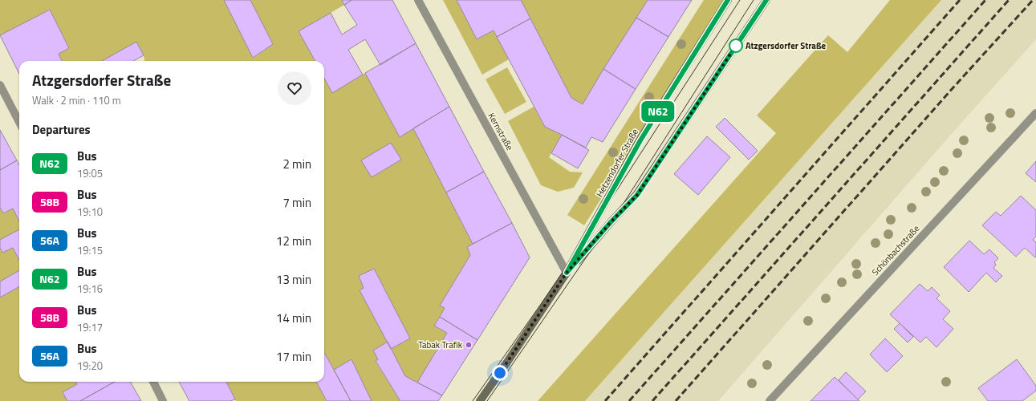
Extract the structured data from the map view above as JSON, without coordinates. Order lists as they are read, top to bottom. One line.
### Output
{"streets":{"main road":["Hetzendorfer Straße"],"street":["Kernstraße","Schönbachstraße"]},"crossings":[["Kernstraße","Hetzendorfer Straße"]],"places":["Atzgersdorfer Straße","Tabak Trafik"],"lines":["bus line N62"],"page":{"on_map":"N62","heading":[["Atzgersdorfer Straße","Walk · 2 min · 110 m"],"Departures"],"list":[{"mark":"N62","name":"Bus","note":"19:05","value":"2 min"},{"mark":"58B","name":"Bus","note":"19:10","value":"7 min"},{"mark":"56A","name":"Bus","note":"19:15","value":"12 min"},{"mark":"N62","name":"Bus","note":"19:16","value":"13 min"},{"mark":"58B","name":"Bus","note":"19:17","value":"14 min"},{"mark":"56A","name":"Bus","note":"19:20","value":"17 min"}]}}
